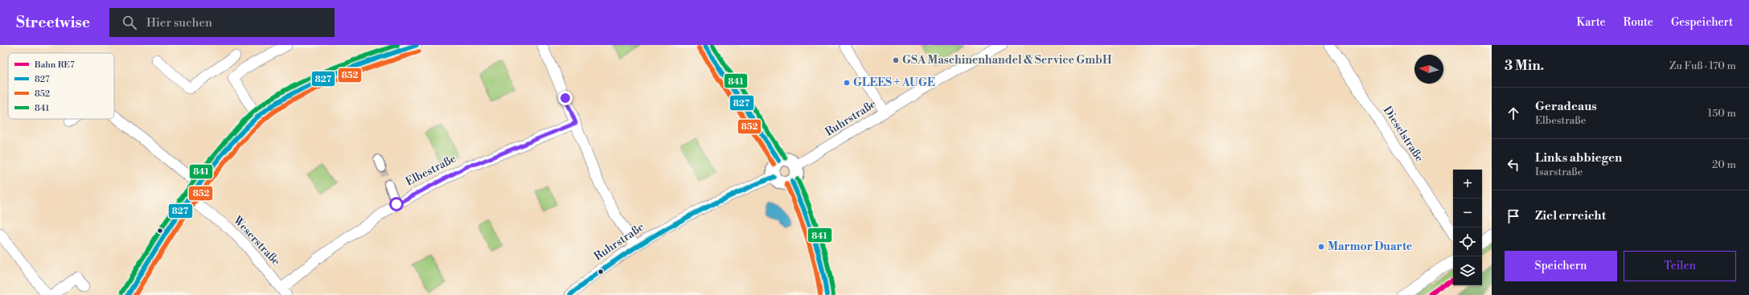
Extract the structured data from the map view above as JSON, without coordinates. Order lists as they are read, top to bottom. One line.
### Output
{"streets":{"street":["Ruhrstraße","Dieselstraße","Elbestraße","Weserstraße"]},"crossings":[["Elbestraße","Weserstraße"]],"places":["GSA Maschinenhandel & Service GmbH","GLEES + AUGE","Marmor Duarte"],"lines":["transit line 827","transit line 841","transit line 852","rail line RE7"],"legend":["Bahn RE7","827","852","841"],"north":"left","page":{"header":"Streetwise","search":"Hier suchen","nav":["Karte","Route","Gespeichert"],"heading":["3 Min.","Zu Fuß · 170 m"],"list":[["Geradeaus","Elbestraße","150 m"],["Links abbiegen","Isarstraße","20 m"],"Ziel erreicht"],"map_buttons":["+","−"],"buttons":["Speichern","Teilen"]}}
